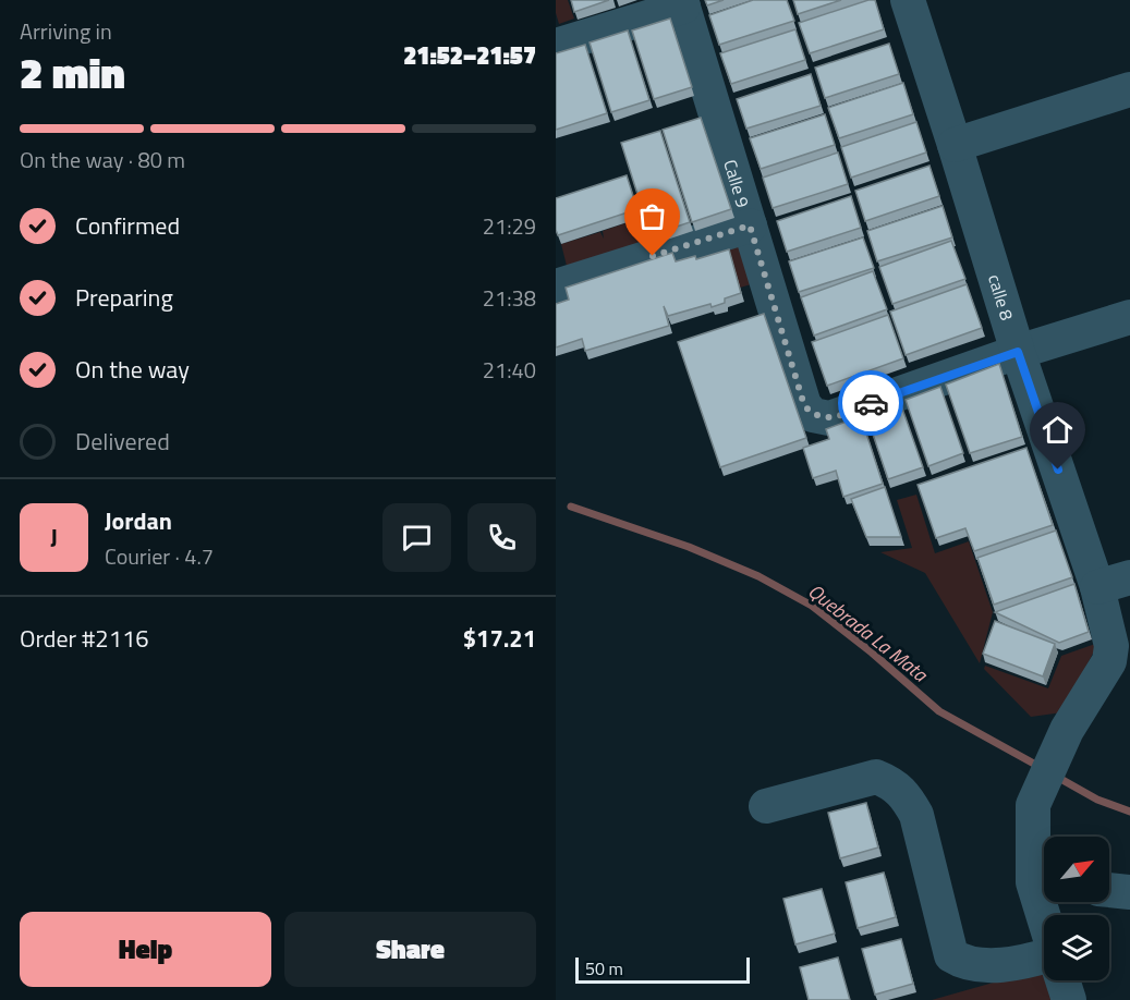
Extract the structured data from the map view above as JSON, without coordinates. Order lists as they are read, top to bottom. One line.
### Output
{"streets":{"street":["Calle 9","calle 8"]},"crossings":[["Calle 9","calle 8"]],"water":["Quebrada La Mata"],"scale_bar":"50 m","north":"top right","page":{"heading":["2 min","Arriving in","21:52–21:57"],"panel":["Jordan","Courier · 4.7","Order #2116","$17.21"],"bar":"On the way · 80 m","list":[["Confirmed","21:29"],["Preparing","21:38"],["On the way","21:40"],"Delivered"],"round":"J","buttons":["Help","Share"],"scale":"50 m"}}
